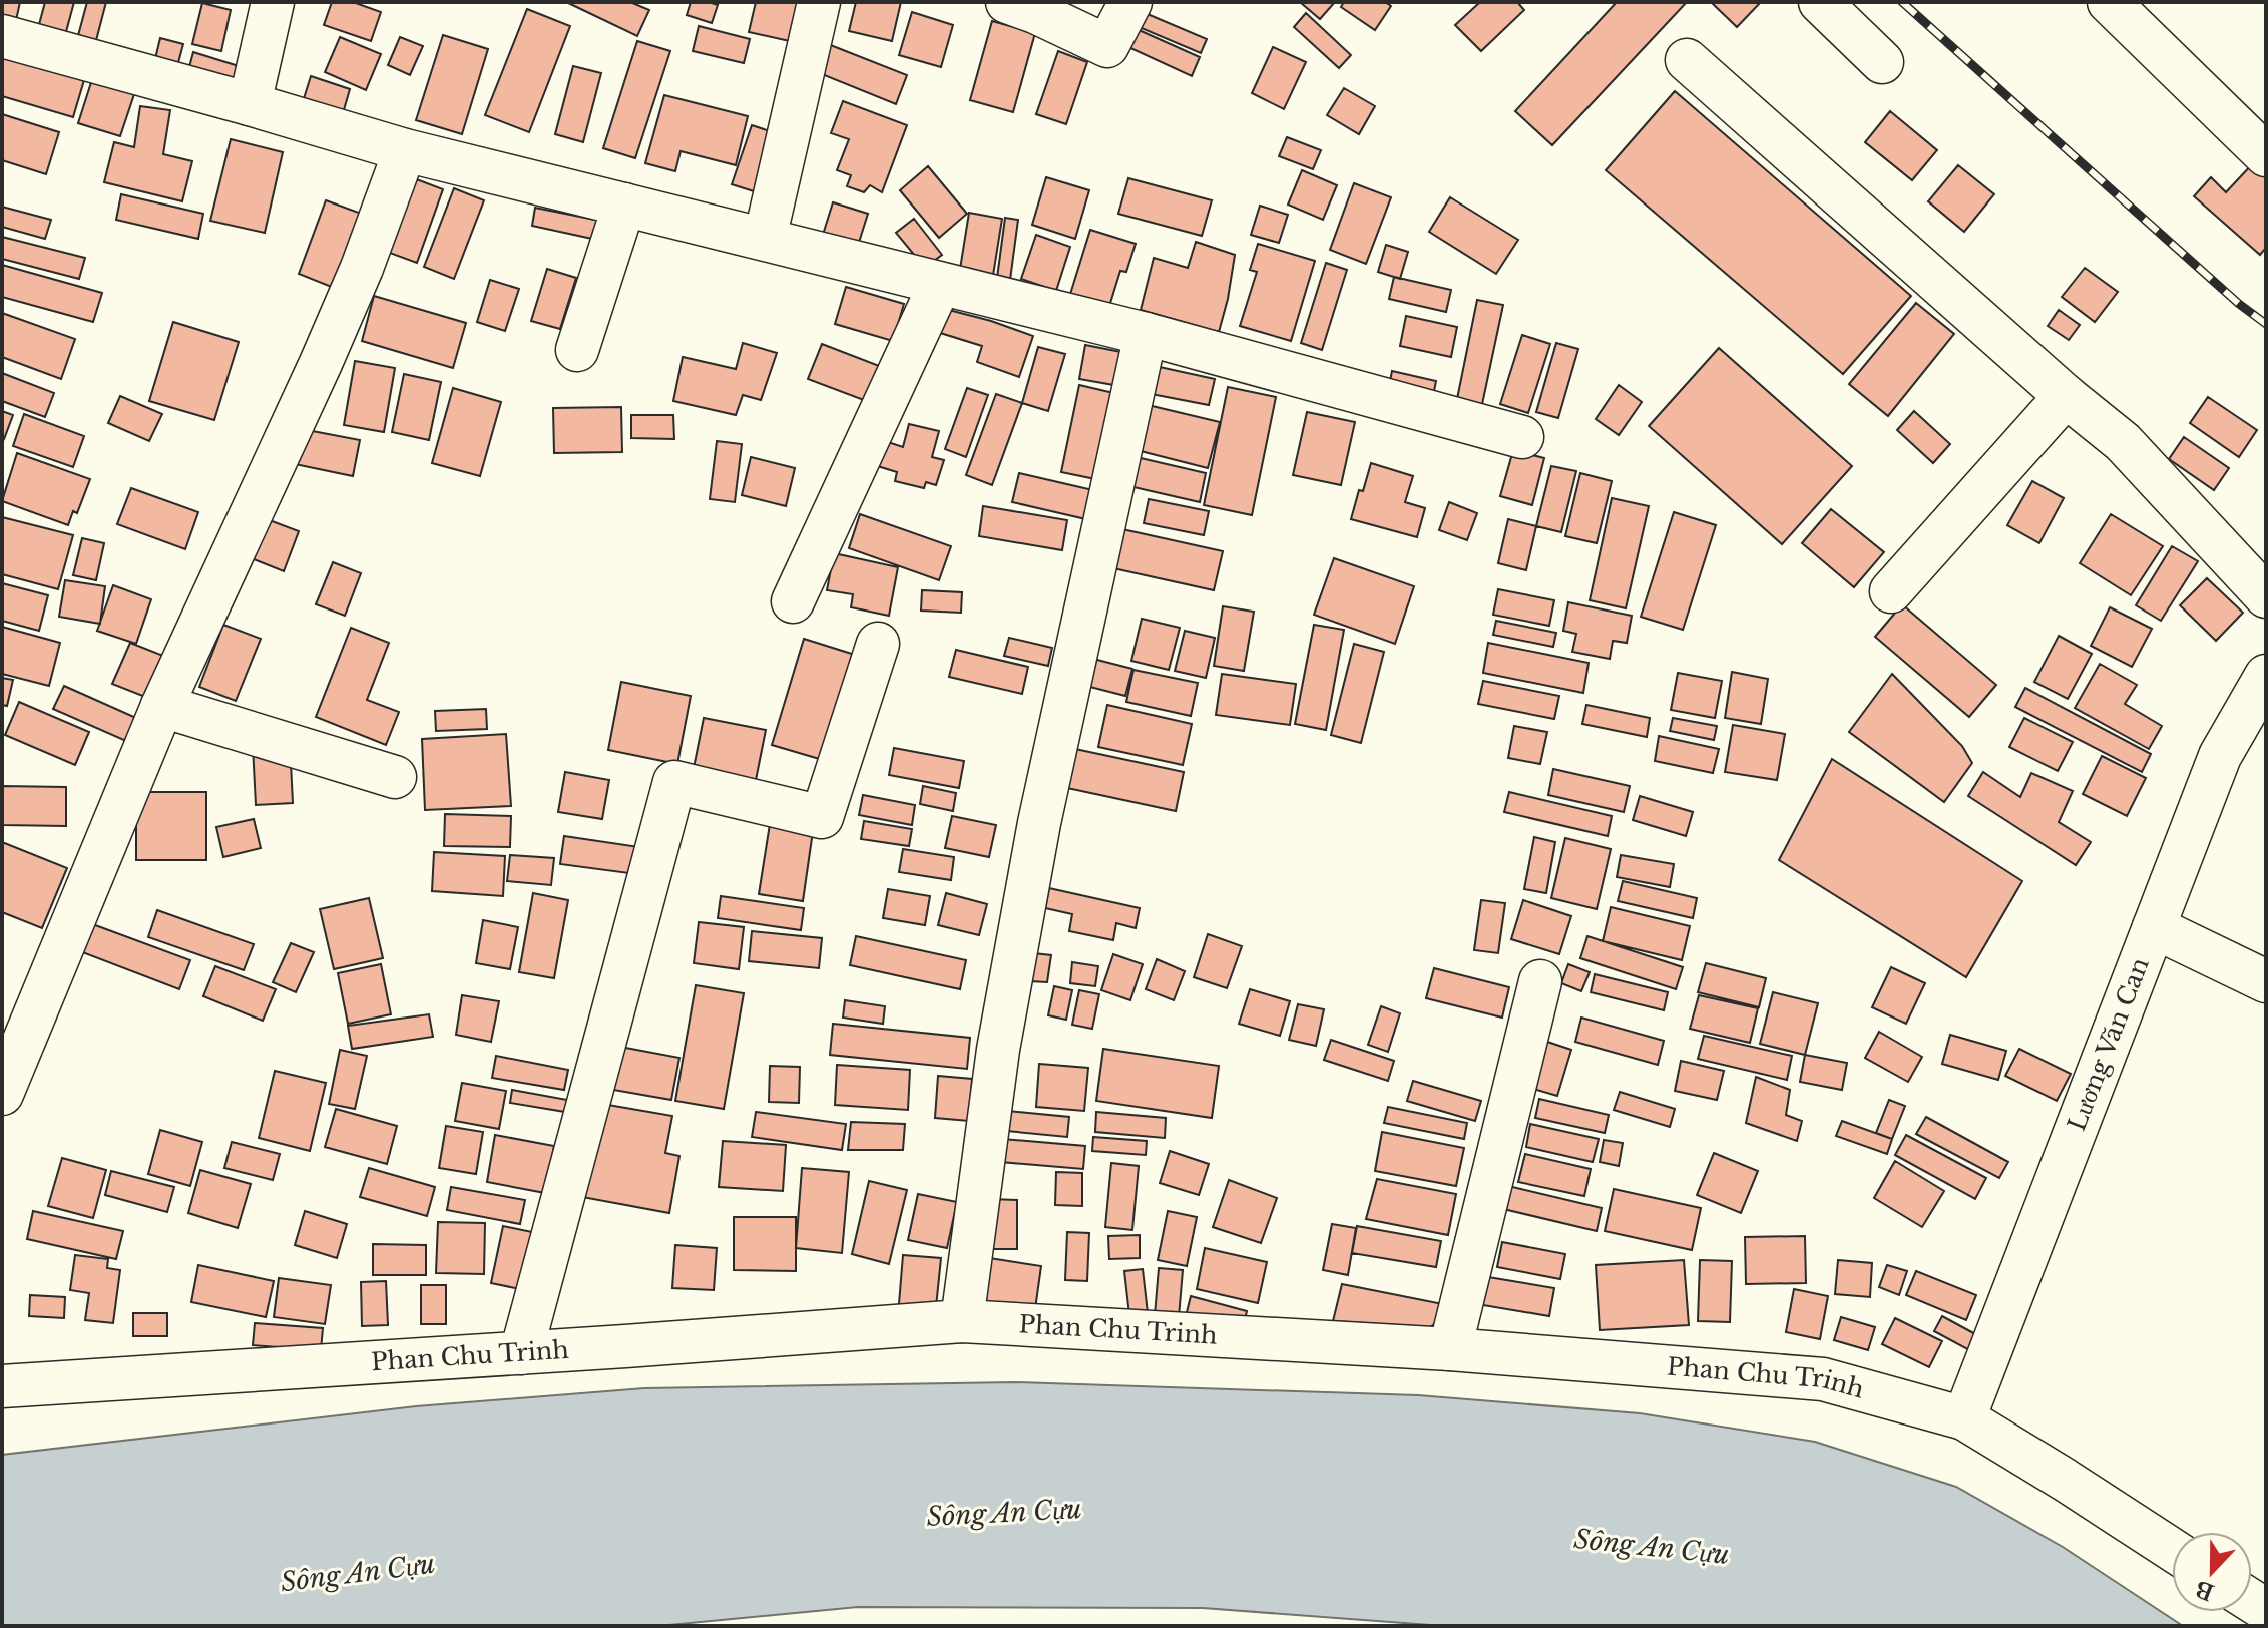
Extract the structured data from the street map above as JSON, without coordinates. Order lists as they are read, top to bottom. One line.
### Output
{"streets":{"street":["Lương Văn Can","Phan Chu Trinh"]},"crossings":[["Lương Văn Can","Phan Chu Trinh"]],"water":["Sông An Cựu"],"north":"bottom"}
